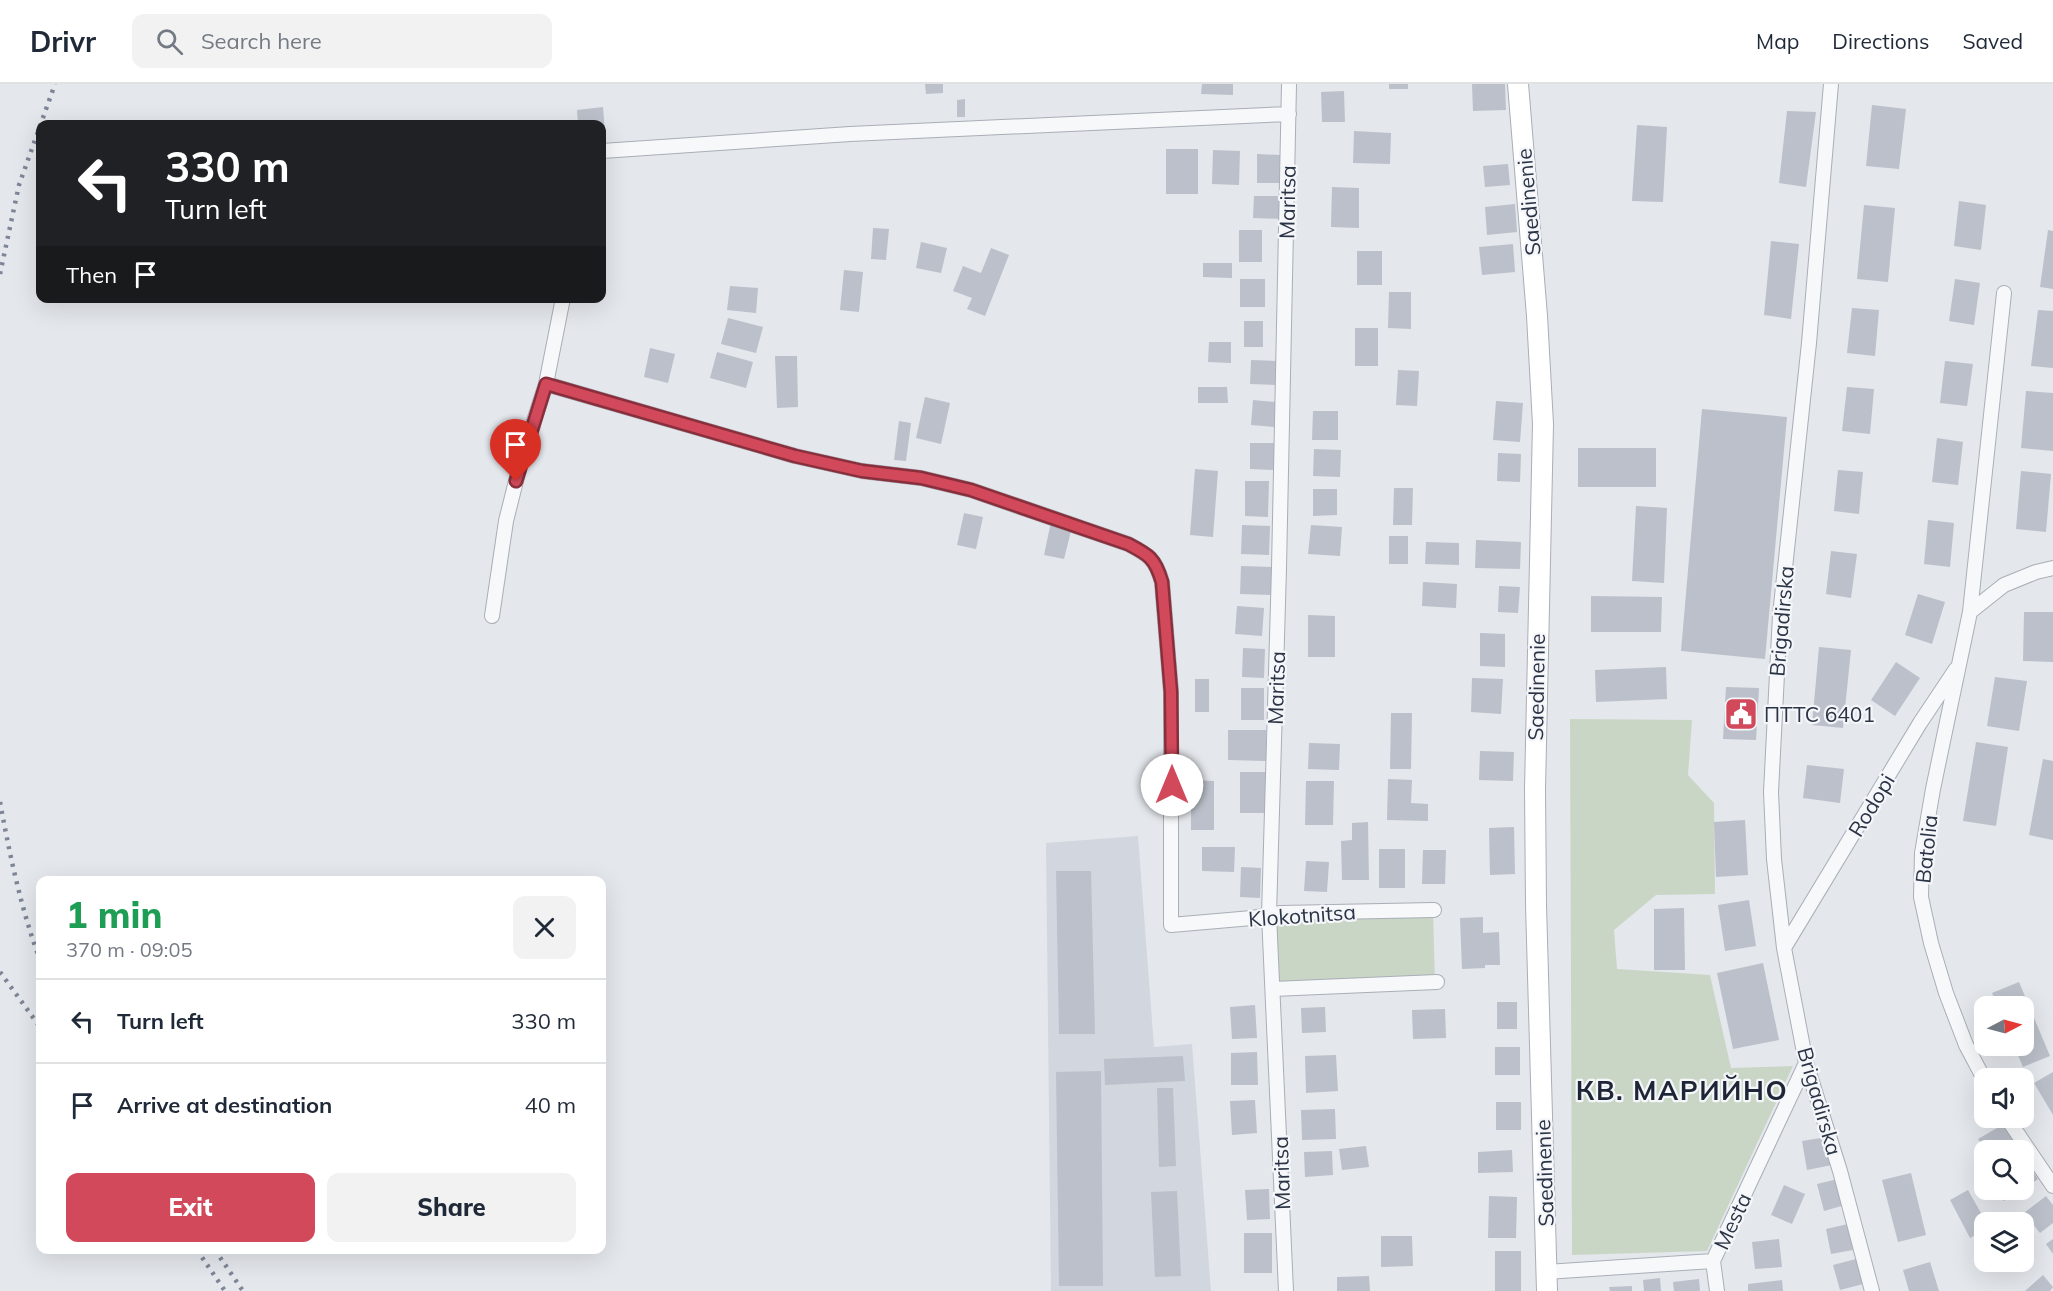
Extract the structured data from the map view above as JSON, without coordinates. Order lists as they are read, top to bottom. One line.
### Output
{"streets":{"street":["Maritsa","Saedinenie","Brigadirska","Rodopi","Batolia","Klokotnitsa","Mesta"]},"crossings":[["Maritsa","Klokotnitsa"],["Saedinenie","Mesta"],["Brigadirska","Rodopi"],["Brigadirska","Mesta"],["Rodopi","Batolia"]],"districts":["КВ. МАРИЙНО"],"places":{"public building":["ПТТС 6401"]},"north":"right","page":{"header":"Drivr","search":"Search here","nav":["Map","Directions","Saved"],"turn":["330 m","Turn left"],"then":"Then","heading":["1 min","370 m · 09:05"],"list":[{"name":"Turn left","value":"330 m"},{"name":"Arrive at destination","value":"40 m"}],"buttons":["Exit","Share"]}}
